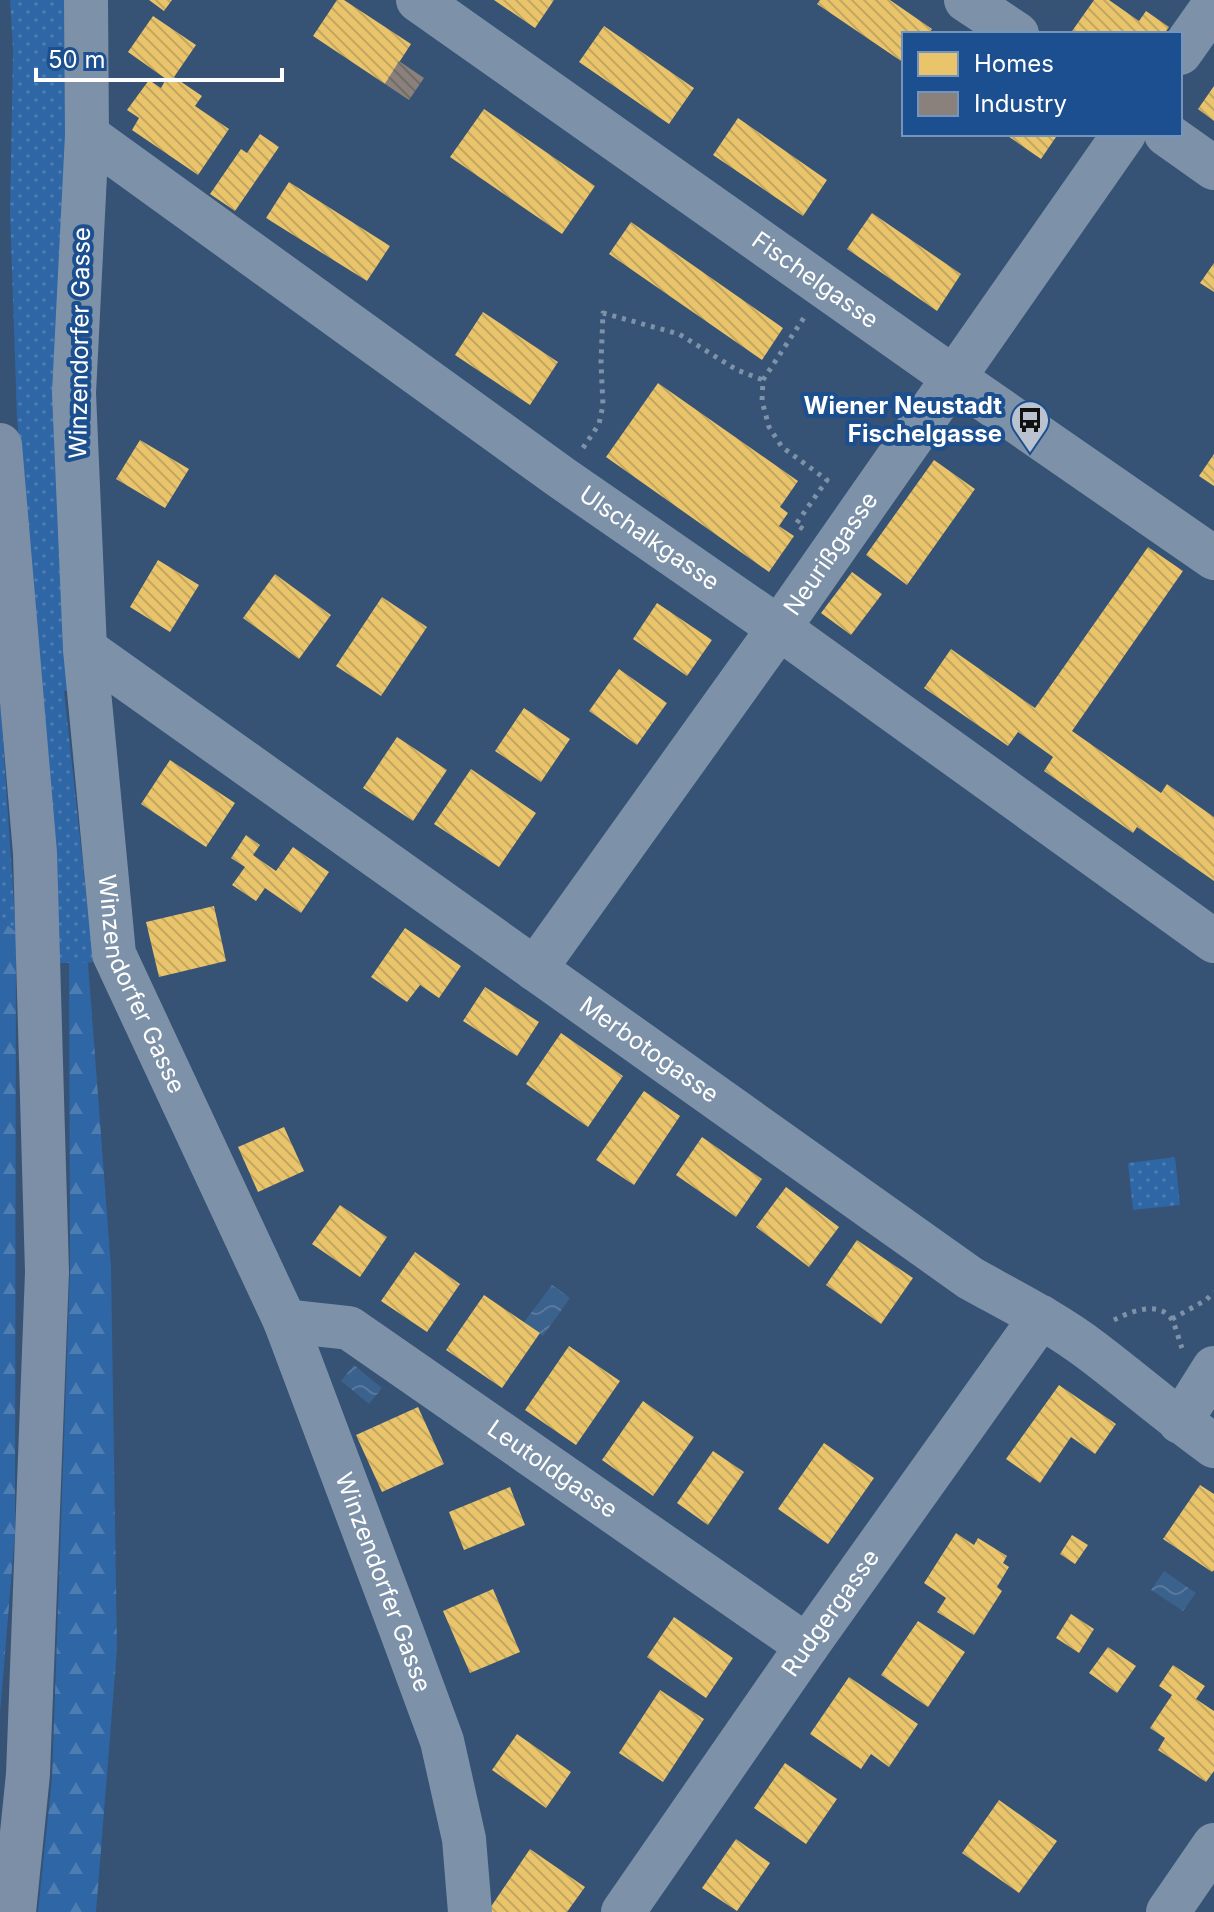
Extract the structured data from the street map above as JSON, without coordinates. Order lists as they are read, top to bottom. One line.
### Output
{"streets":{"street":["Fischelgasse","Winzendorfer Gasse","Ulschalkgasse","Neurißgasse","Merbotogasse","Leutoldgasse","Rudgergasse"]},"crossings":[["Fischelgasse","Neurißgasse"],["Winzendorfer Gasse","Ulschalkgasse"],["Winzendorfer Gasse","Merbotogasse"],["Winzendorfer Gasse","Leutoldgasse"],["Ulschalkgasse","Neurißgasse"],["Neurißgasse","Merbotogasse"],["Merbotogasse","Rudgergasse"],["Leutoldgasse","Rudgergasse"]],"places":{"bus stop":["Wiener Neustadt Fischelgasse"]},"legend":["Homes","Industry"],"scale_bar":"50 m"}
